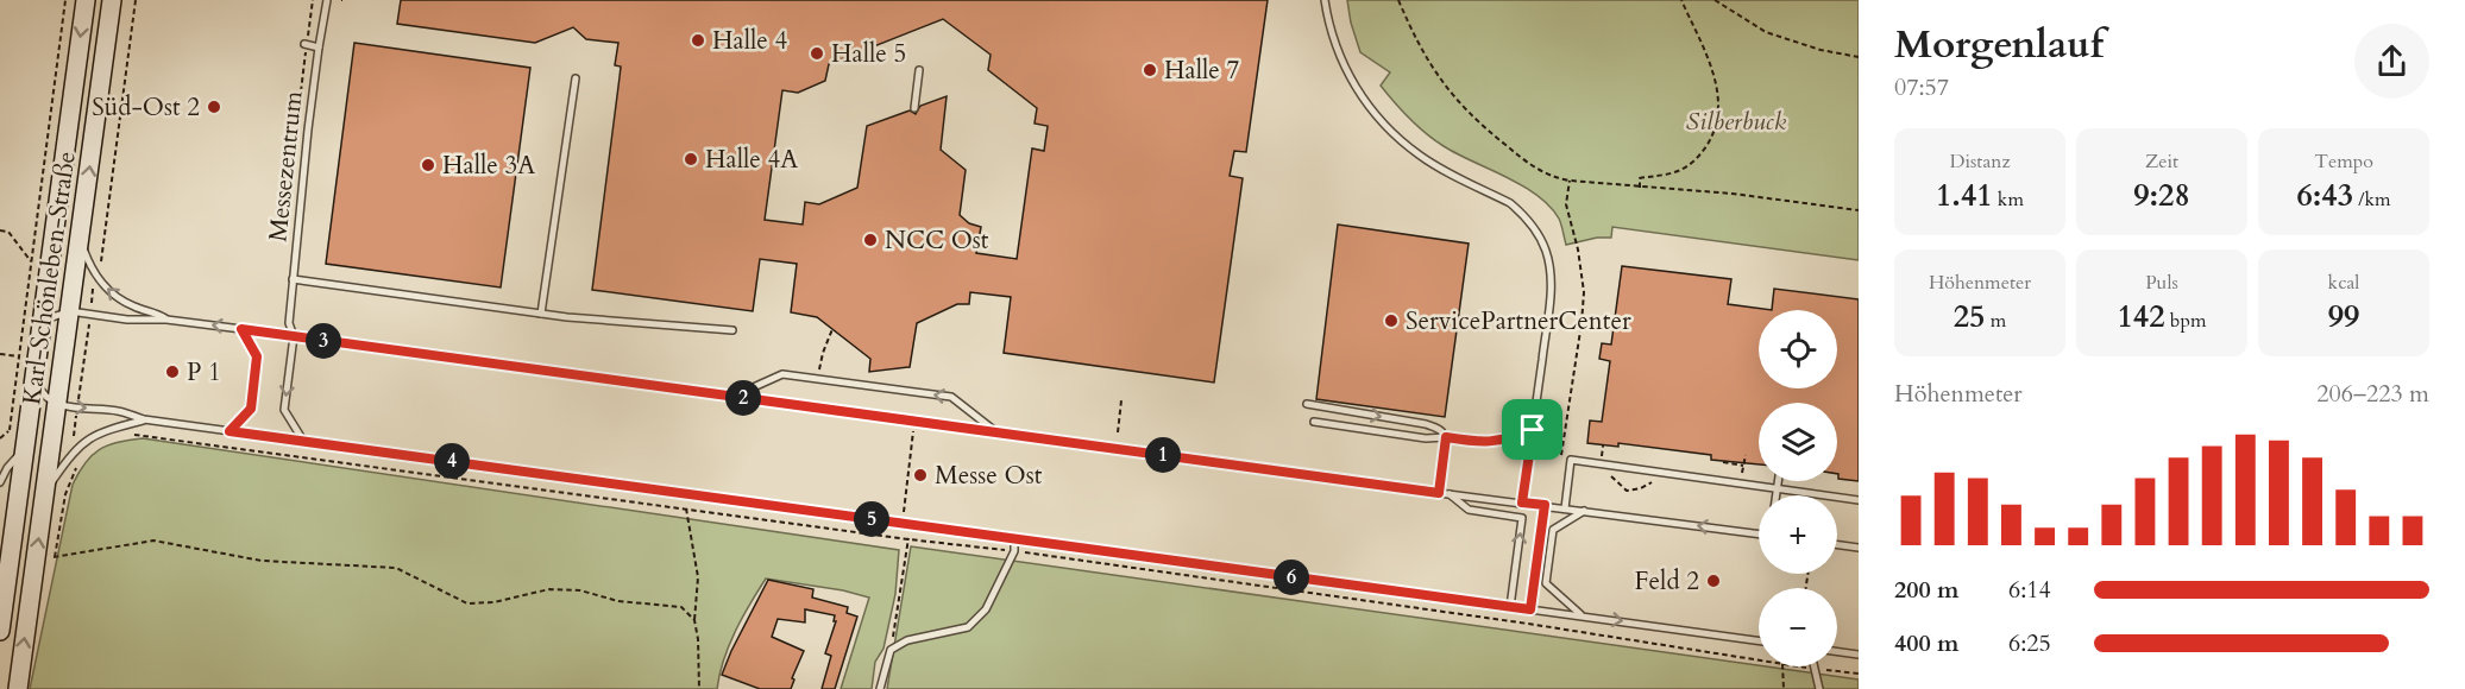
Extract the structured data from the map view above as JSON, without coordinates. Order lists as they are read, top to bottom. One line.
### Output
{"streets":{"main road":["Karl-Schönleben-Straße"],"lane":["Messezentrum"]},"parks":["Silberbuck"],"places":["Halle 4","Halle 5","Halle 7","Süd-Ost 2","Halle 4A","Halle 3A","NCC Ost","ServicePartnerCenter","P 1","Messe Ost","Feld 2"],"page":{"heading":["Morgenlauf","07:57"],"stats":[["Distanz","1.41 km"],["Zeit","9:28"],["Tempo","6:43 /km"],["Höhenmeter","25 m"],["Puls","142 bpm"],["kcal","99"]],"map_buttons":["+","−"],"pins":["3","2","1","4","5","6"],"chart":["Höhenmeter","206–223 m"],"list":[{"name":"200 m","note":"6:14"},{"name":"400 m","note":"6:25"}]}}
